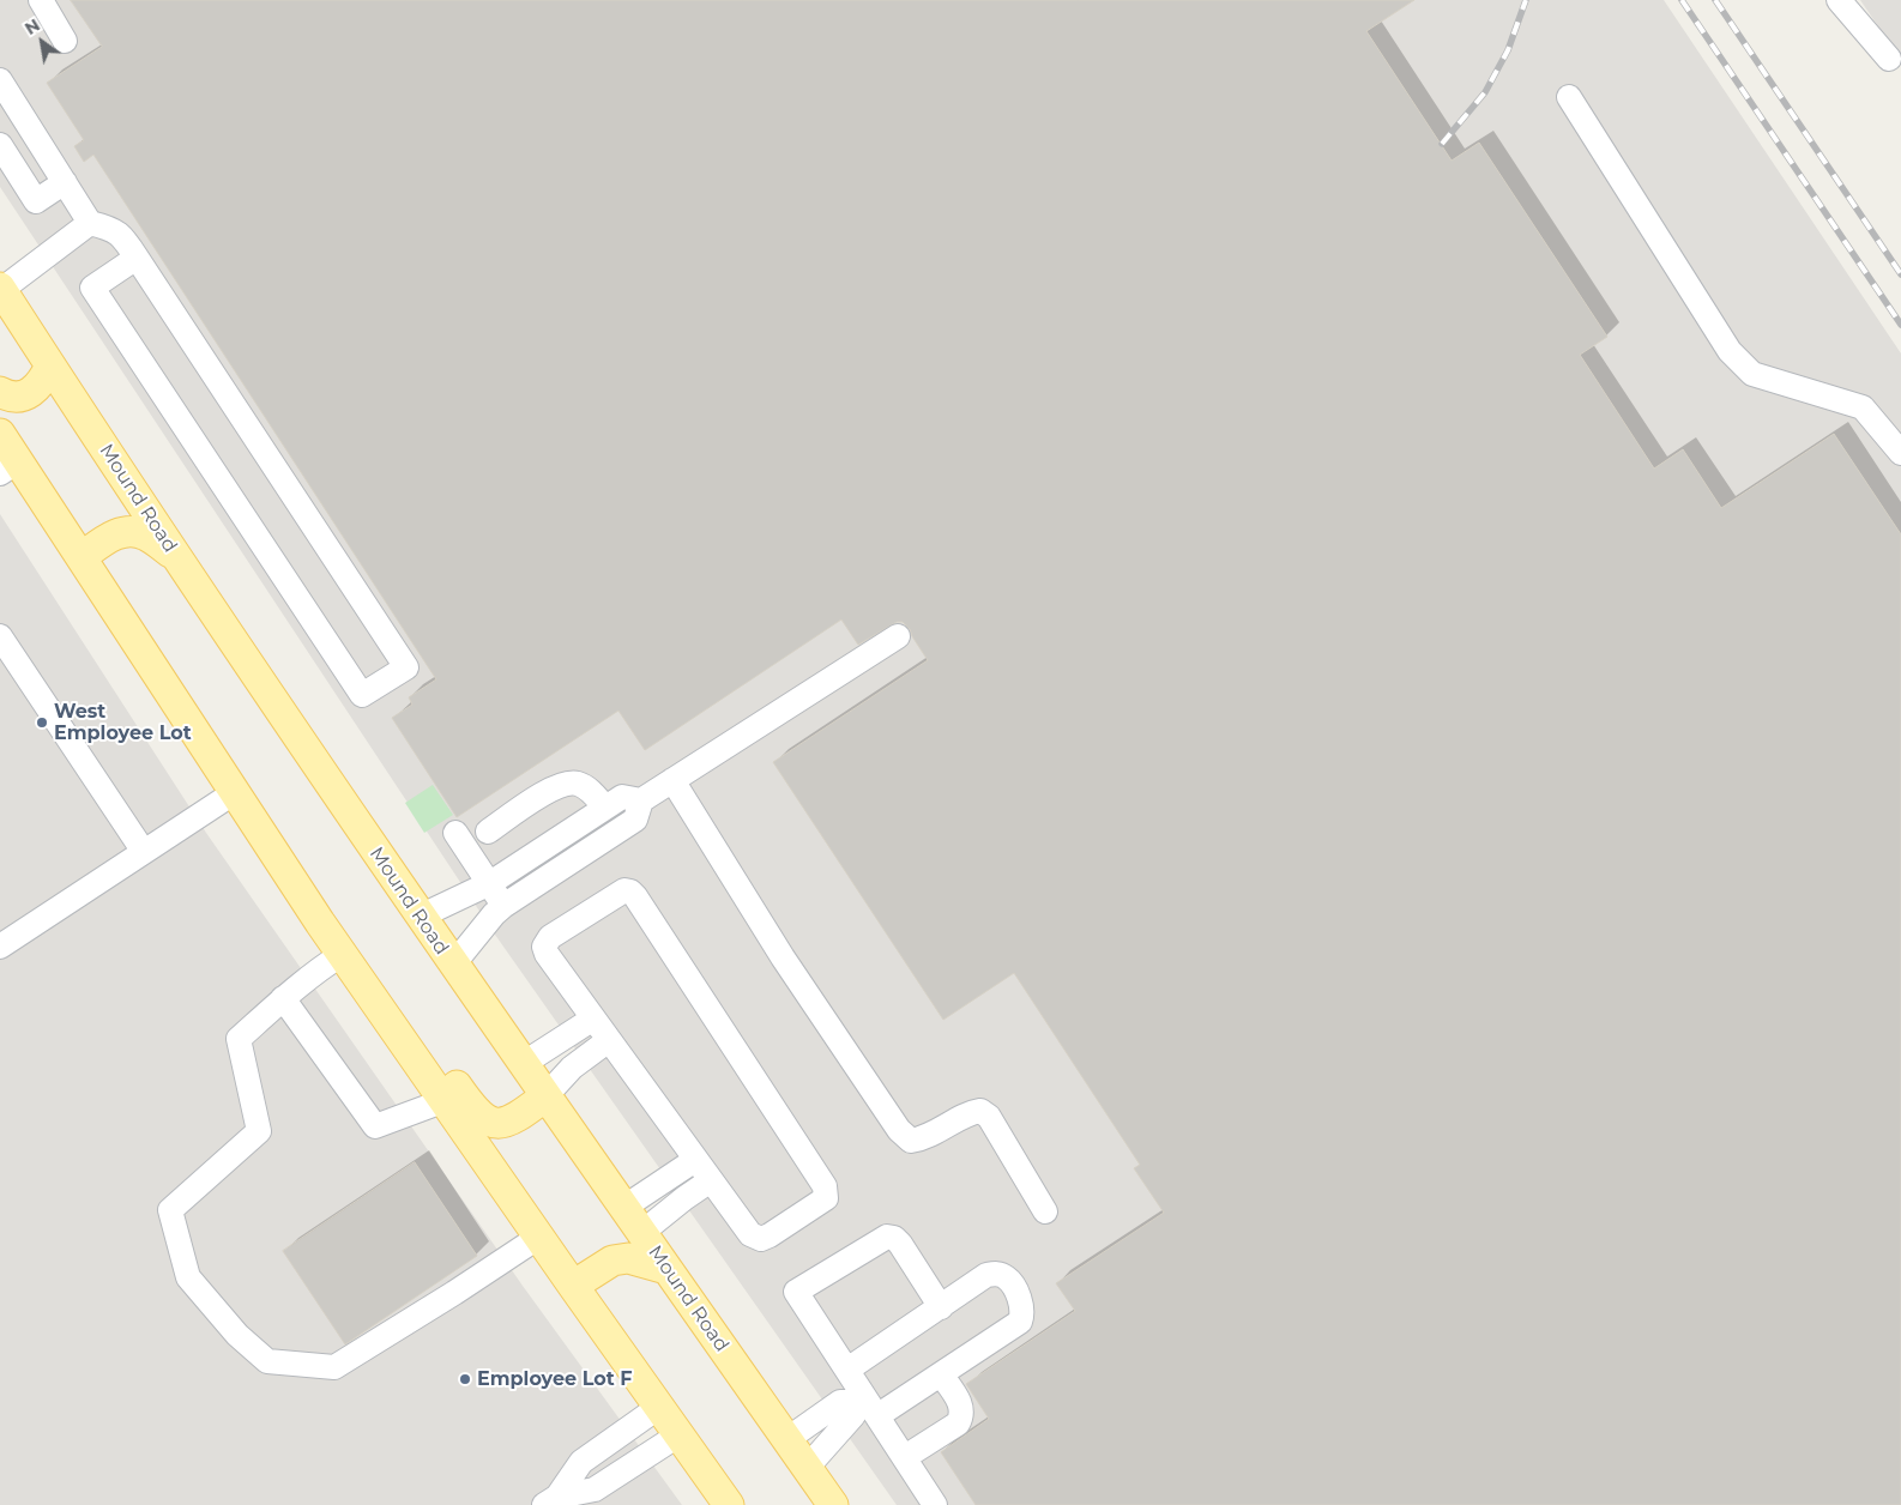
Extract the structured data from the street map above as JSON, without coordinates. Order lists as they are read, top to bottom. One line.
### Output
{"streets":{"main road":["Mound Road"]},"places":["West Employee Lot","Employee Lot F"],"north":"top left"}
